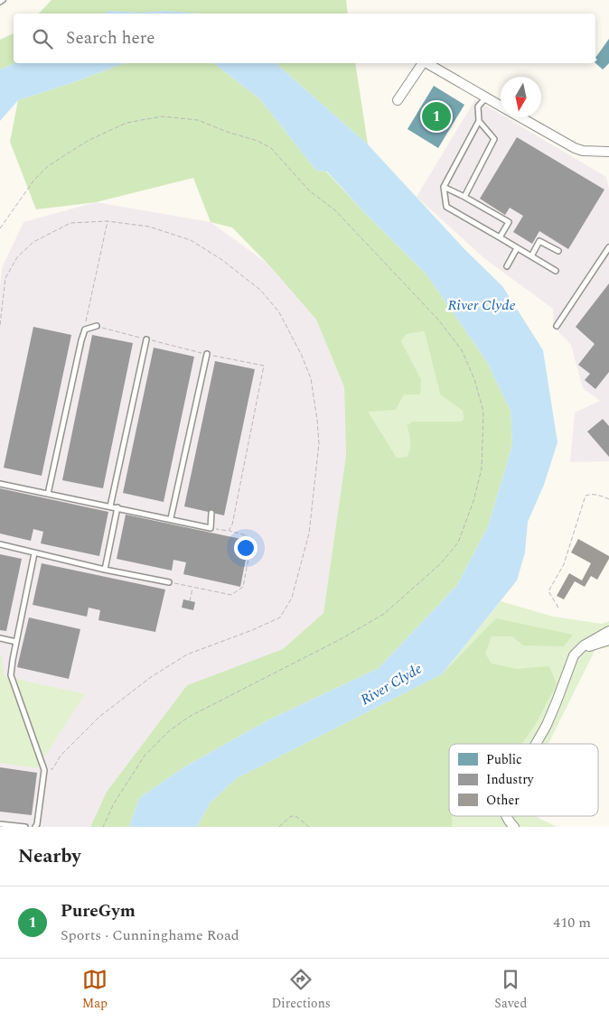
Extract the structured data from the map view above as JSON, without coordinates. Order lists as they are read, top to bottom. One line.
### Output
{"water":["River Clyde"],"legend":["Public","Industry","Other"],"north":"bottom","page":{"search":"Search here","pins":"1","heading":"Nearby","list":[{"mark":"1","name":"PureGym","note":"Sports · Cunninghame Road","value":"410 m"}],"nav":["Map","Directions","Saved"]}}
